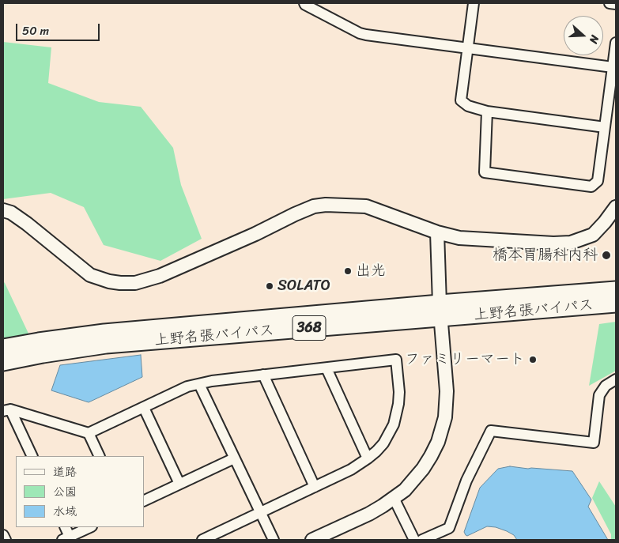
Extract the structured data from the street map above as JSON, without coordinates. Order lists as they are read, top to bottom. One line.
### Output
{"streets":{"highway":["上野名張バイパス","368"]},"places":["橋本胃腸科内科","出光","SOLATO","ファミリーマート"],"legend":["道路","公園","水域"],"scale_bar":"50 m","north":"right"}
